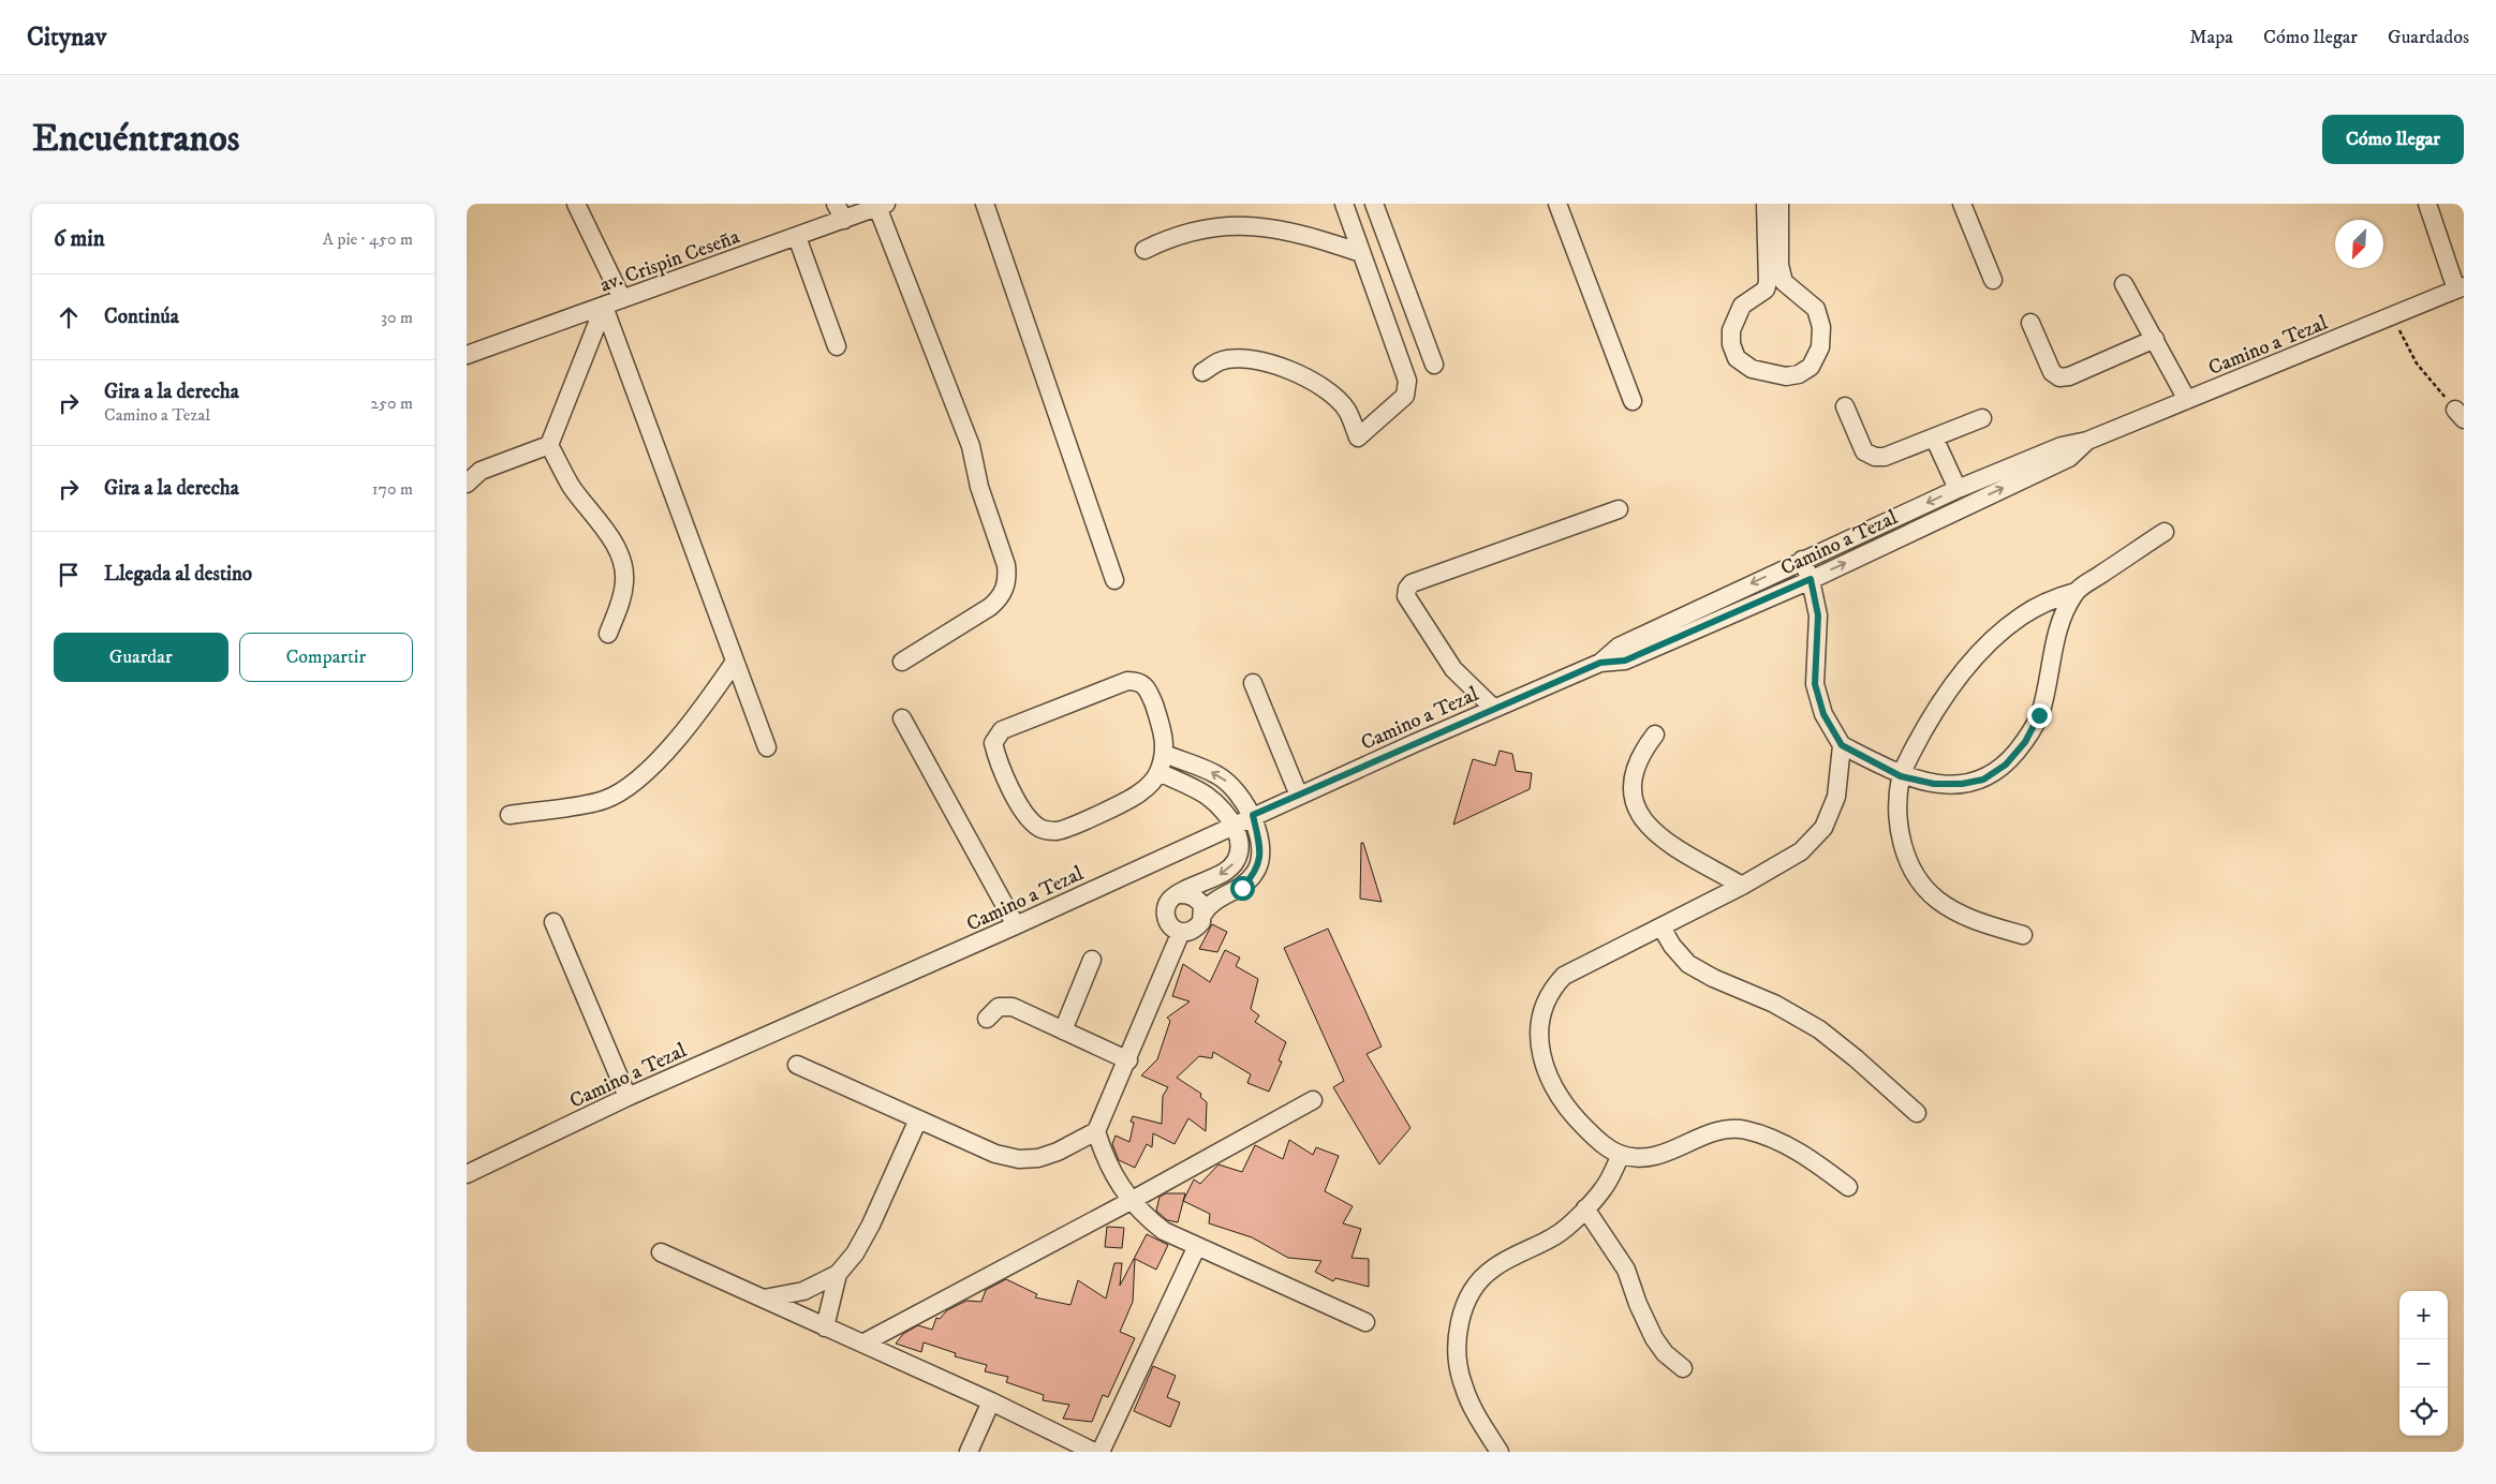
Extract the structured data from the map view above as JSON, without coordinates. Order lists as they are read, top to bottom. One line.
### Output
{"streets":{"street":["av. Crispin Ceseña","Camino a Tezal"]},"north":"bottom left","page":{"header":"Citynav","nav":["Mapa","Cómo llegar","Guardados"],"buttons":["Cómo llegar",["Guardar","Compartir"]],"title":"Encuéntranos","heading":["6 min","A pie · 450 m"],"list":[["Continúa","30 m"],["Gira a la derecha","Camino a Tezal","250 m"],["Gira a la derecha","170 m"],"Llegada al destino"],"map_buttons":["+","−"]}}
